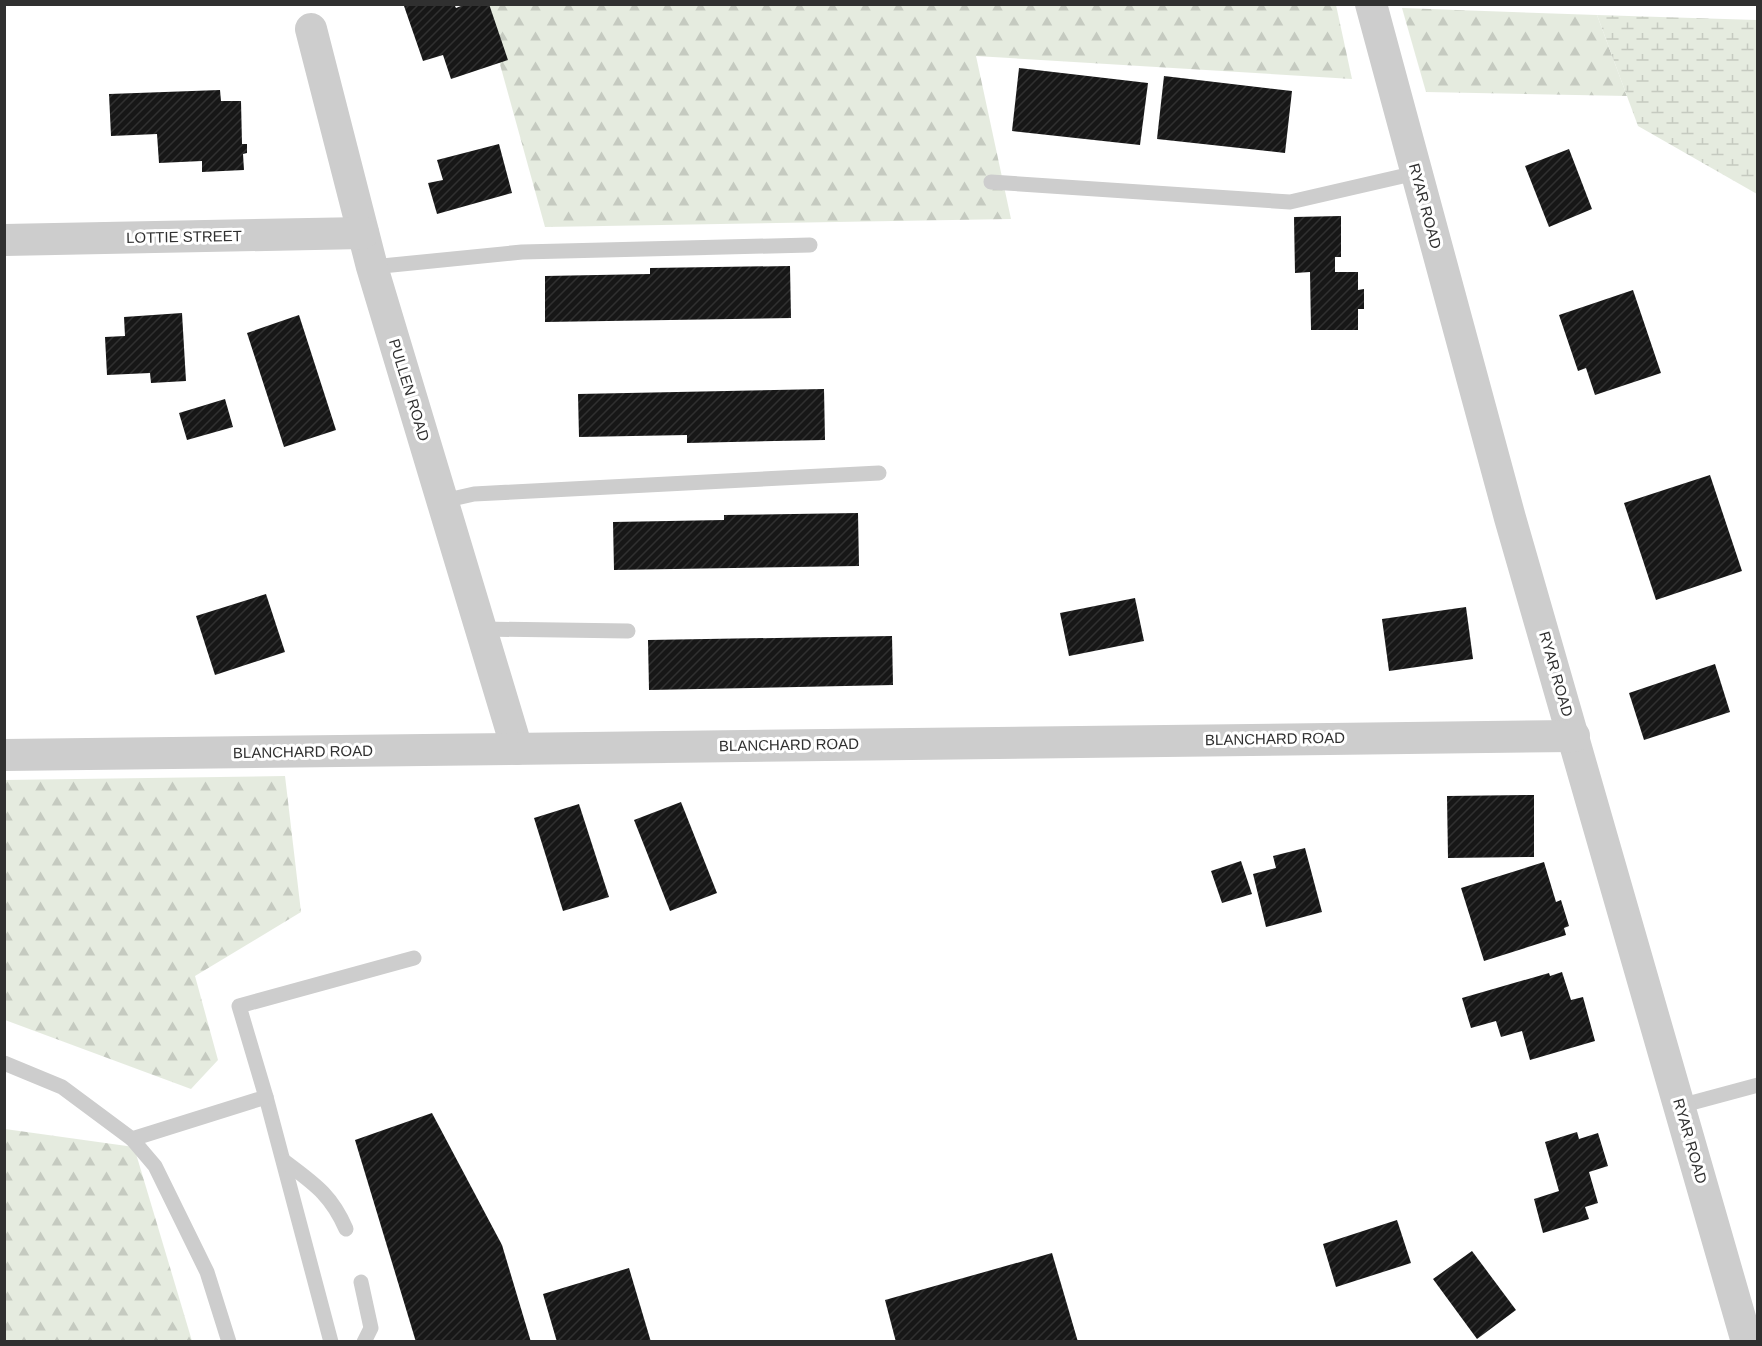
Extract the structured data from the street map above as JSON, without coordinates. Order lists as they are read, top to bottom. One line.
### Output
{"streets":{"street":["RYAR ROAD","LOTTIE STREET","PULLEN ROAD","BLANCHARD ROAD"]},"crossings":[["RYAR ROAD","BLANCHARD ROAD"],["LOTTIE STREET","PULLEN ROAD"],["PULLEN ROAD","BLANCHARD ROAD"]]}
